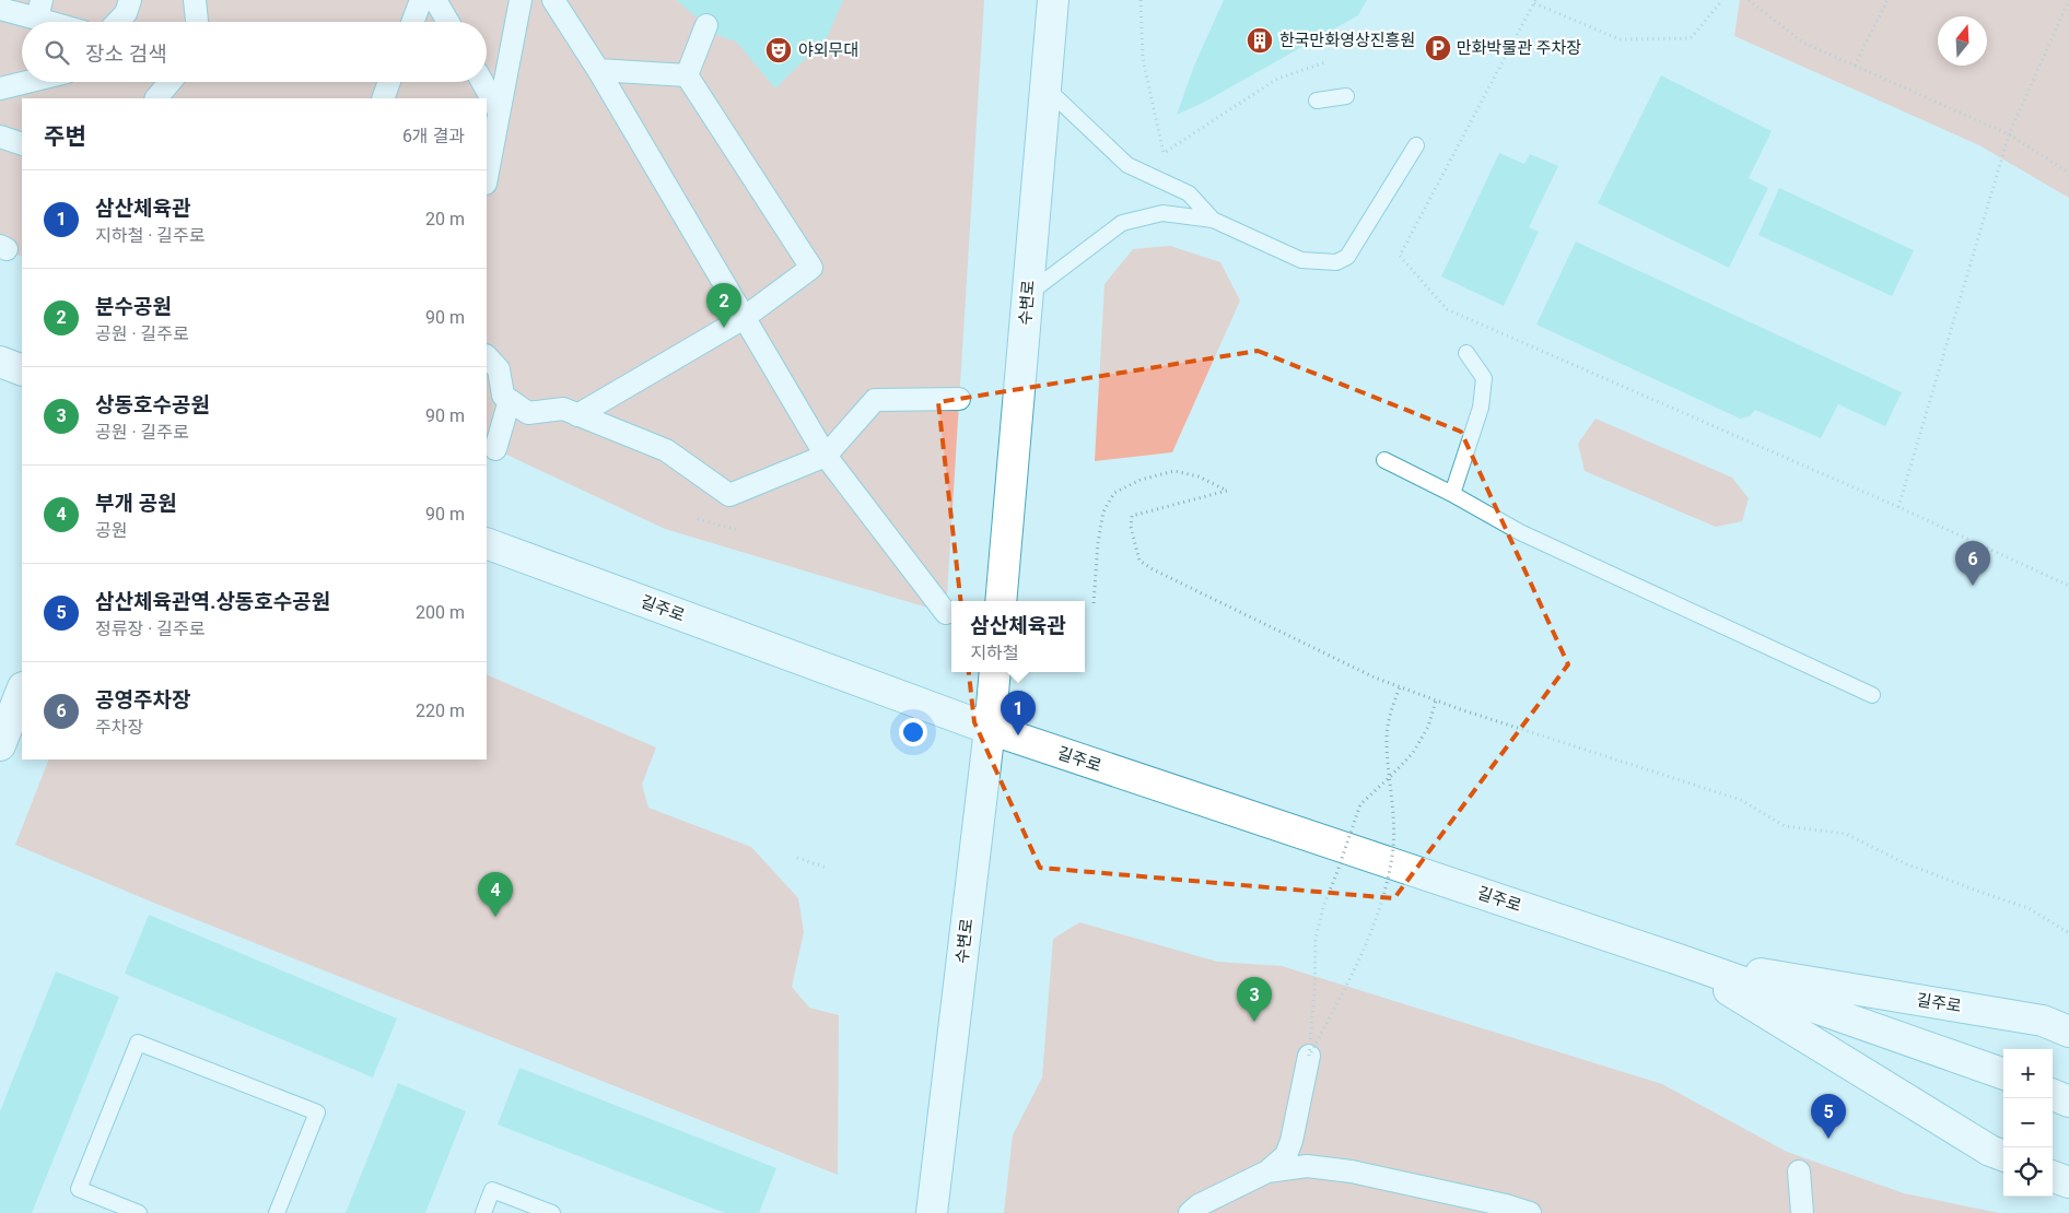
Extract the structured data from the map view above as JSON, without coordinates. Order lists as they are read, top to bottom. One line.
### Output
{"streets":{"street":["수변로","길주로"]},"crossings":[["수변로","길주로"]],"places":{"building":["한국만화영상진흥원"],"parking":["만화박물관 주차장"],"theatre":["야외무대"]},"north":"top","page":{"search":"장소 검색","heading":["주변","6개 결과"],"list":[{"mark":"1","name":"삼산체육관","note":"지하철 · 길주로","value":"20 m"},{"mark":"2","name":"분수공원","note":"공원 · 길주로","value":"90 m"},{"mark":"3","name":"상동호수공원","note":"공원 · 길주로","value":"90 m"},{"mark":"4","name":"부개 공원","note":"공원","value":"90 m"},{"mark":"5","name":"삼산체육관역.상동호수공원","note":"정류장 · 길주로","value":"200 m"},{"mark":"6","name":"공영주차장","note":"주차장","value":"220 m"}],"pins":["2","6","1","4","3","5"],"popup":["삼산체육관","지하철"],"map_buttons":["+","−"]}}
